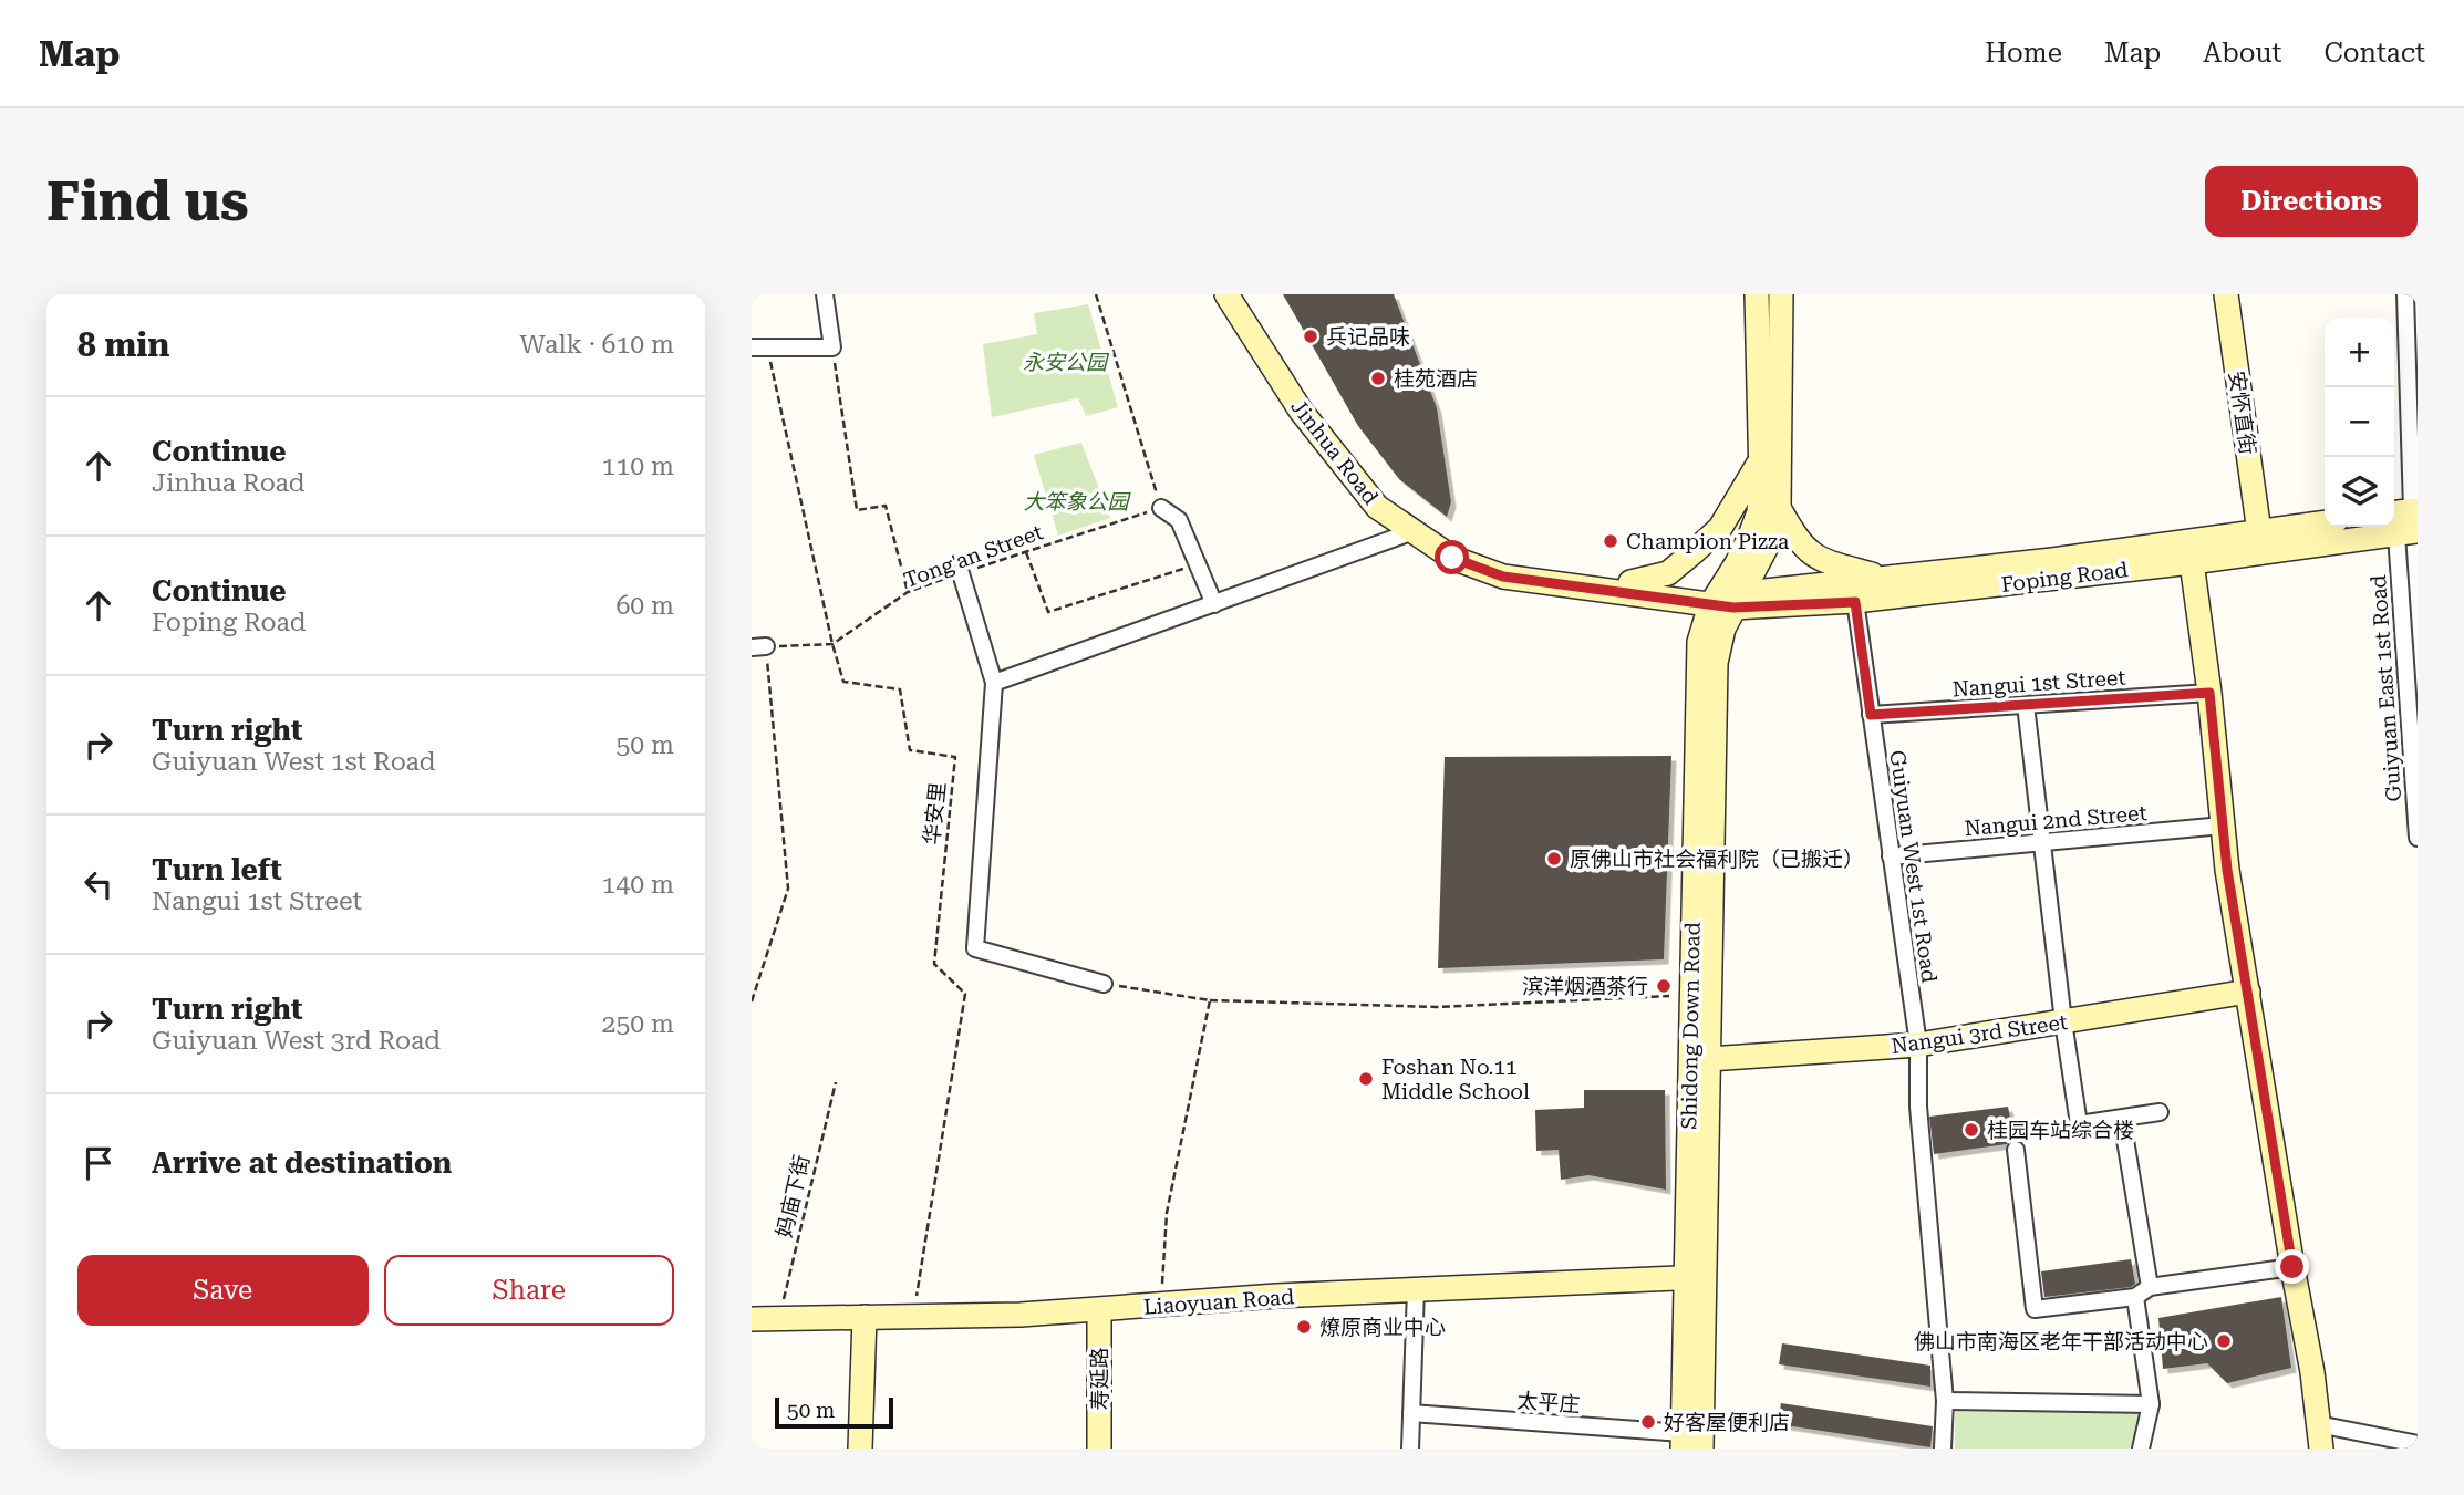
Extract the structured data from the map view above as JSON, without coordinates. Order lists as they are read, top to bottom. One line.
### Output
{"streets":{"main road":["安怀直街","Jinhua Road","Foping Road","Shidong Down Road","Nangui 3rd Street","Liaoyuan Road","寿延路"],"street":["Nangui 1st Street","Guiyuan East 1st Road","Nangui 2nd Street","Guiyuan West 1st Road","太平庄"],"path":["Tong'an Street","华安里","妈庙下街"]},"crossings":[["安怀直街","Foping Road"],["Jinhua Road","Foping Road"],["Jinhua Road","Shidong Down Road"],["Tong'an Street","华安里"],["Foping Road","Guiyuan East 1st Road"],["Foping Road","Guiyuan West 1st Road"],["Foping Road","Shidong Down Road"],["Nangui 1st Street","Guiyuan West 1st Road"],["华安里","Liaoyuan Road"],["Nangui 2nd Street","Guiyuan West 1st Road"],["Guiyuan West 1st Road","Nangui 3rd Street"],["Shidong Down Road","Nangui 3rd Street"],["Shidong Down Road","Liaoyuan Road"],["Shidong Down Road","太平庄"],["妈庙下街","Liaoyuan Road"],["Liaoyuan Road","寿延路"]],"parks":["永安公园","大笨象公园"],"places":["兵记品味","桂苑酒店","Champion Pizza","原佛山市社会福利院（已搬迁）","滨洋烟酒茶行","Foshan No.11 Middle School","桂园车站综合楼","燎原商业中心","佛山市南海区老年干部活动中心","好客屋便利店"],"scale_bar":"50 m","page":{"header":"Map","nav":["Home","Map","About","Contact"],"buttons":["Directions",["Save","Share"]],"title":"Find us","heading":["8 min","Walk · 610 m"],"map_buttons":["+","−"],"list":[["Continue","Jinhua Road","110 m"],["Continue","Foping Road","60 m"],["Turn right","Guiyuan West 1st Road","50 m"],["Turn left","Nangui 1st Street","140 m"],["Turn right","Guiyuan West 3rd Road","250 m"],"Arrive at destination"],"scale":"50 m"}}
